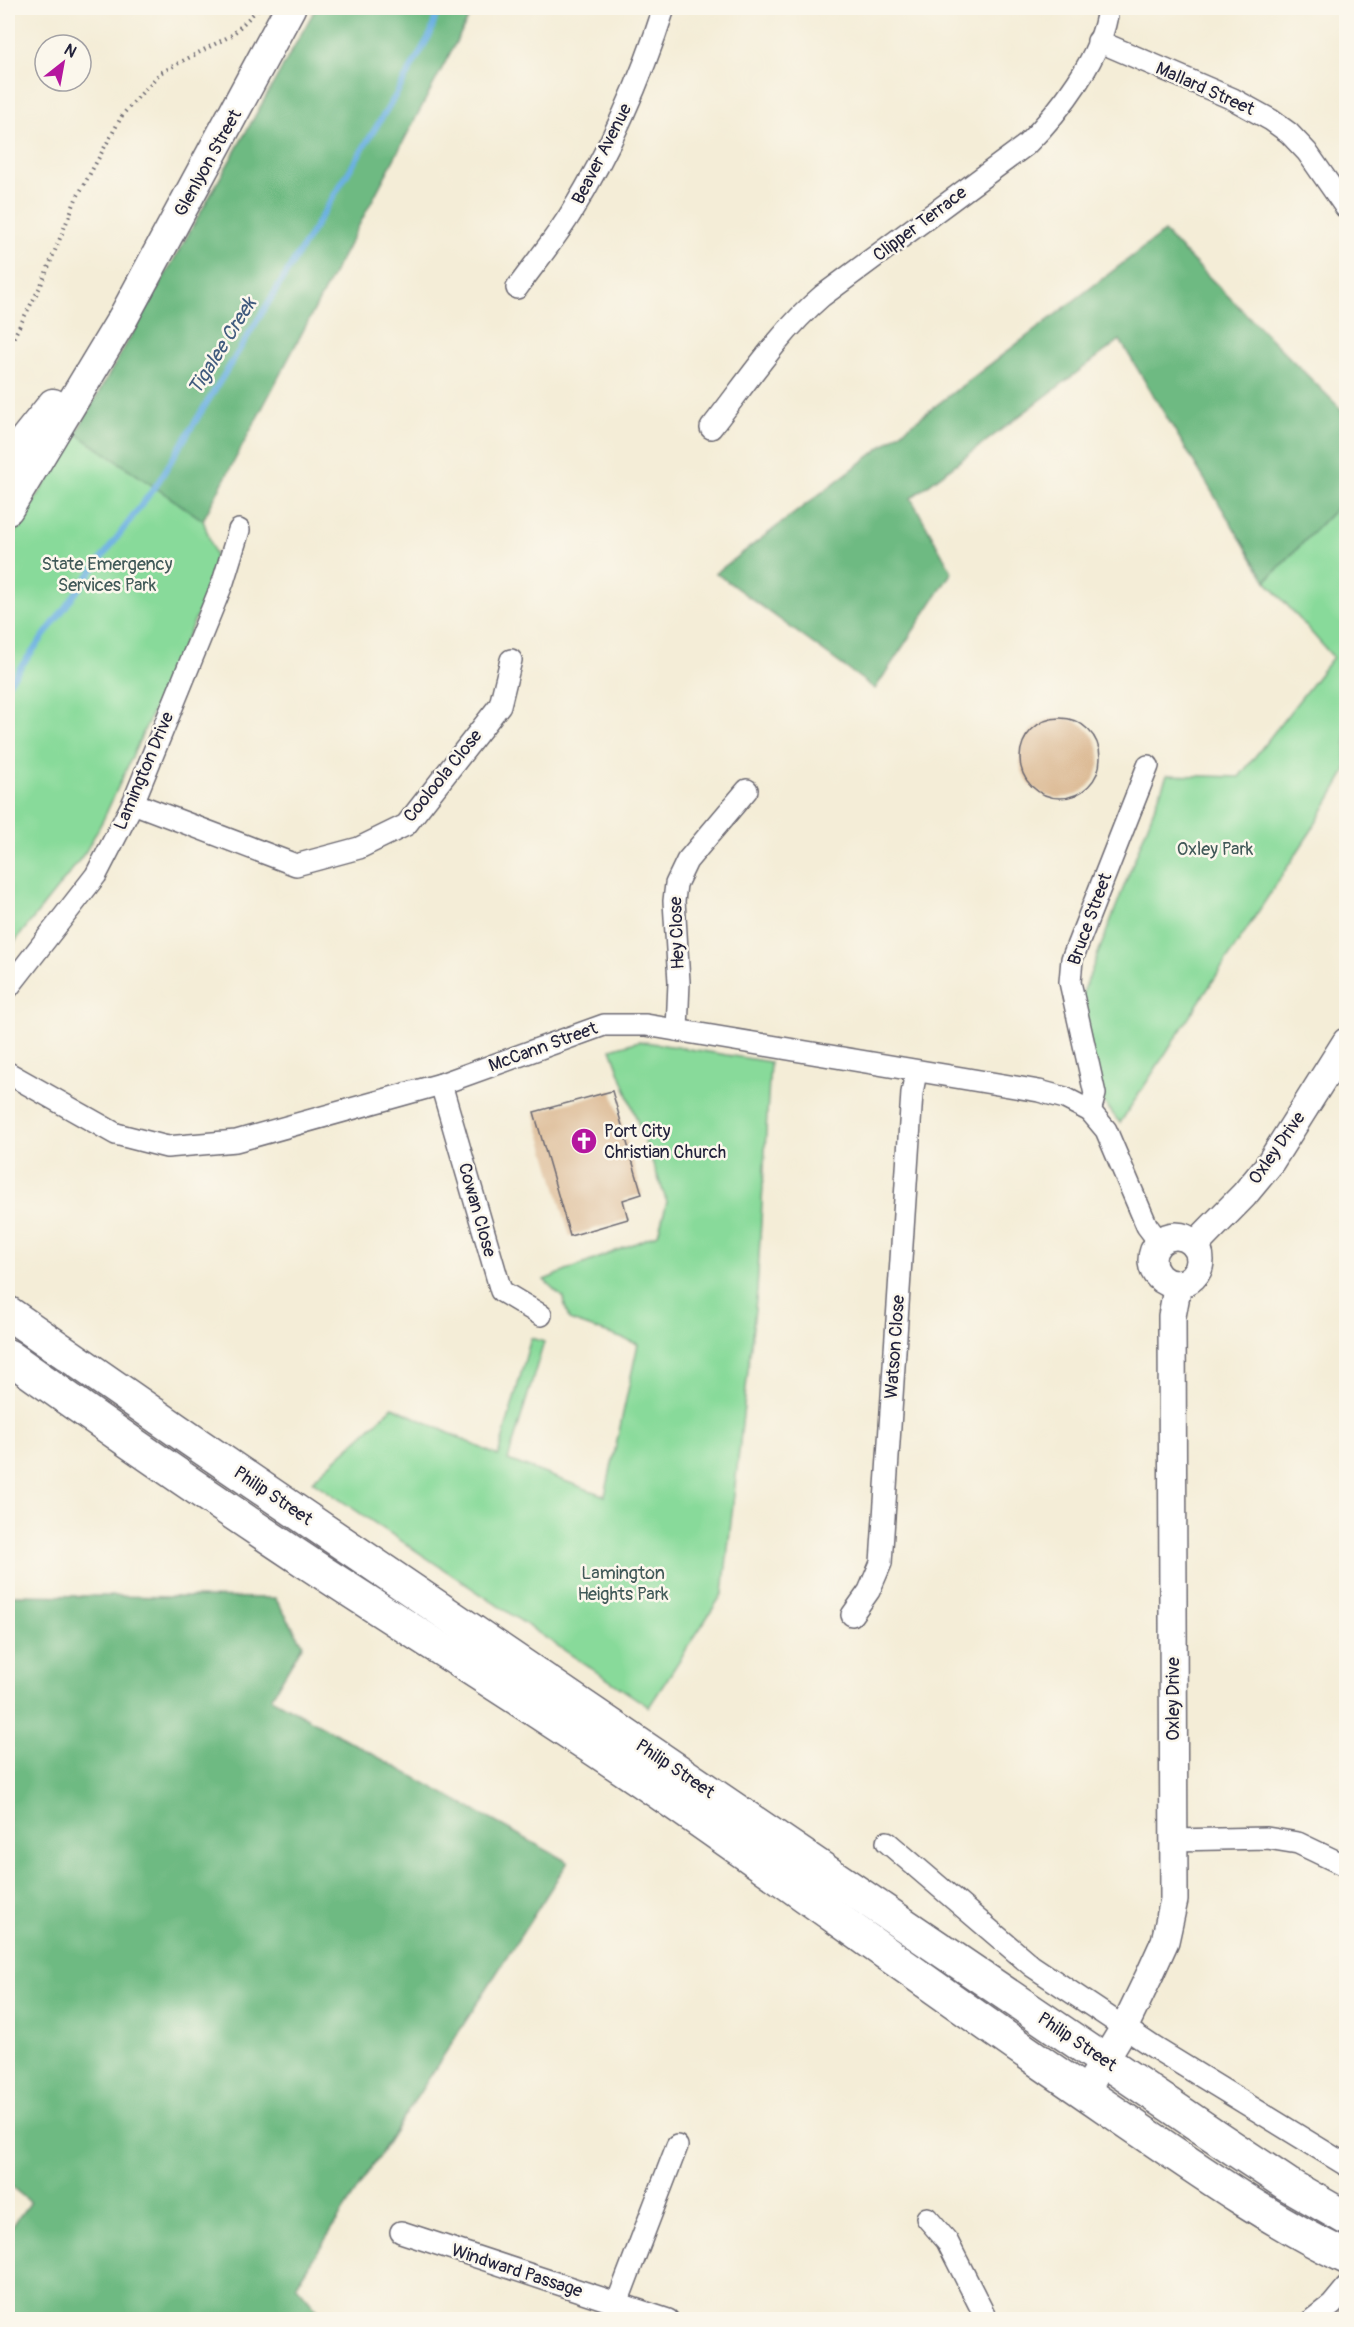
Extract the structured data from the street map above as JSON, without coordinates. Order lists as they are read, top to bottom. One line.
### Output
{"streets":{"main road":["Glenlyon Street","Philip Street"],"street":["Mallard Street","Beaver Avenue","Clipper Terrace","Lamington Drive","Cooloola Close","Bruce Street","Hey Close","McCann Street","Oxley Drive","Cowan Close","Watson Close","Windward Passage"]},"crossings":[["Mallard Street","Clipper Terrace"],["Lamington Drive","Cooloola Close"],["Bruce Street","McCann Street"],["Hey Close","McCann Street"],["McCann Street","Oxley Drive"],["McCann Street","Cowan Close"],["McCann Street","Watson Close"],["Oxley Drive","Philip Street"]],"water":["Tigalee Creek"],"parks":["State Emergency Services Park","Oxley Park","Lamington Heights Park"],"places":{"church":["Port City Christian Church"]},"north":"top right"}
